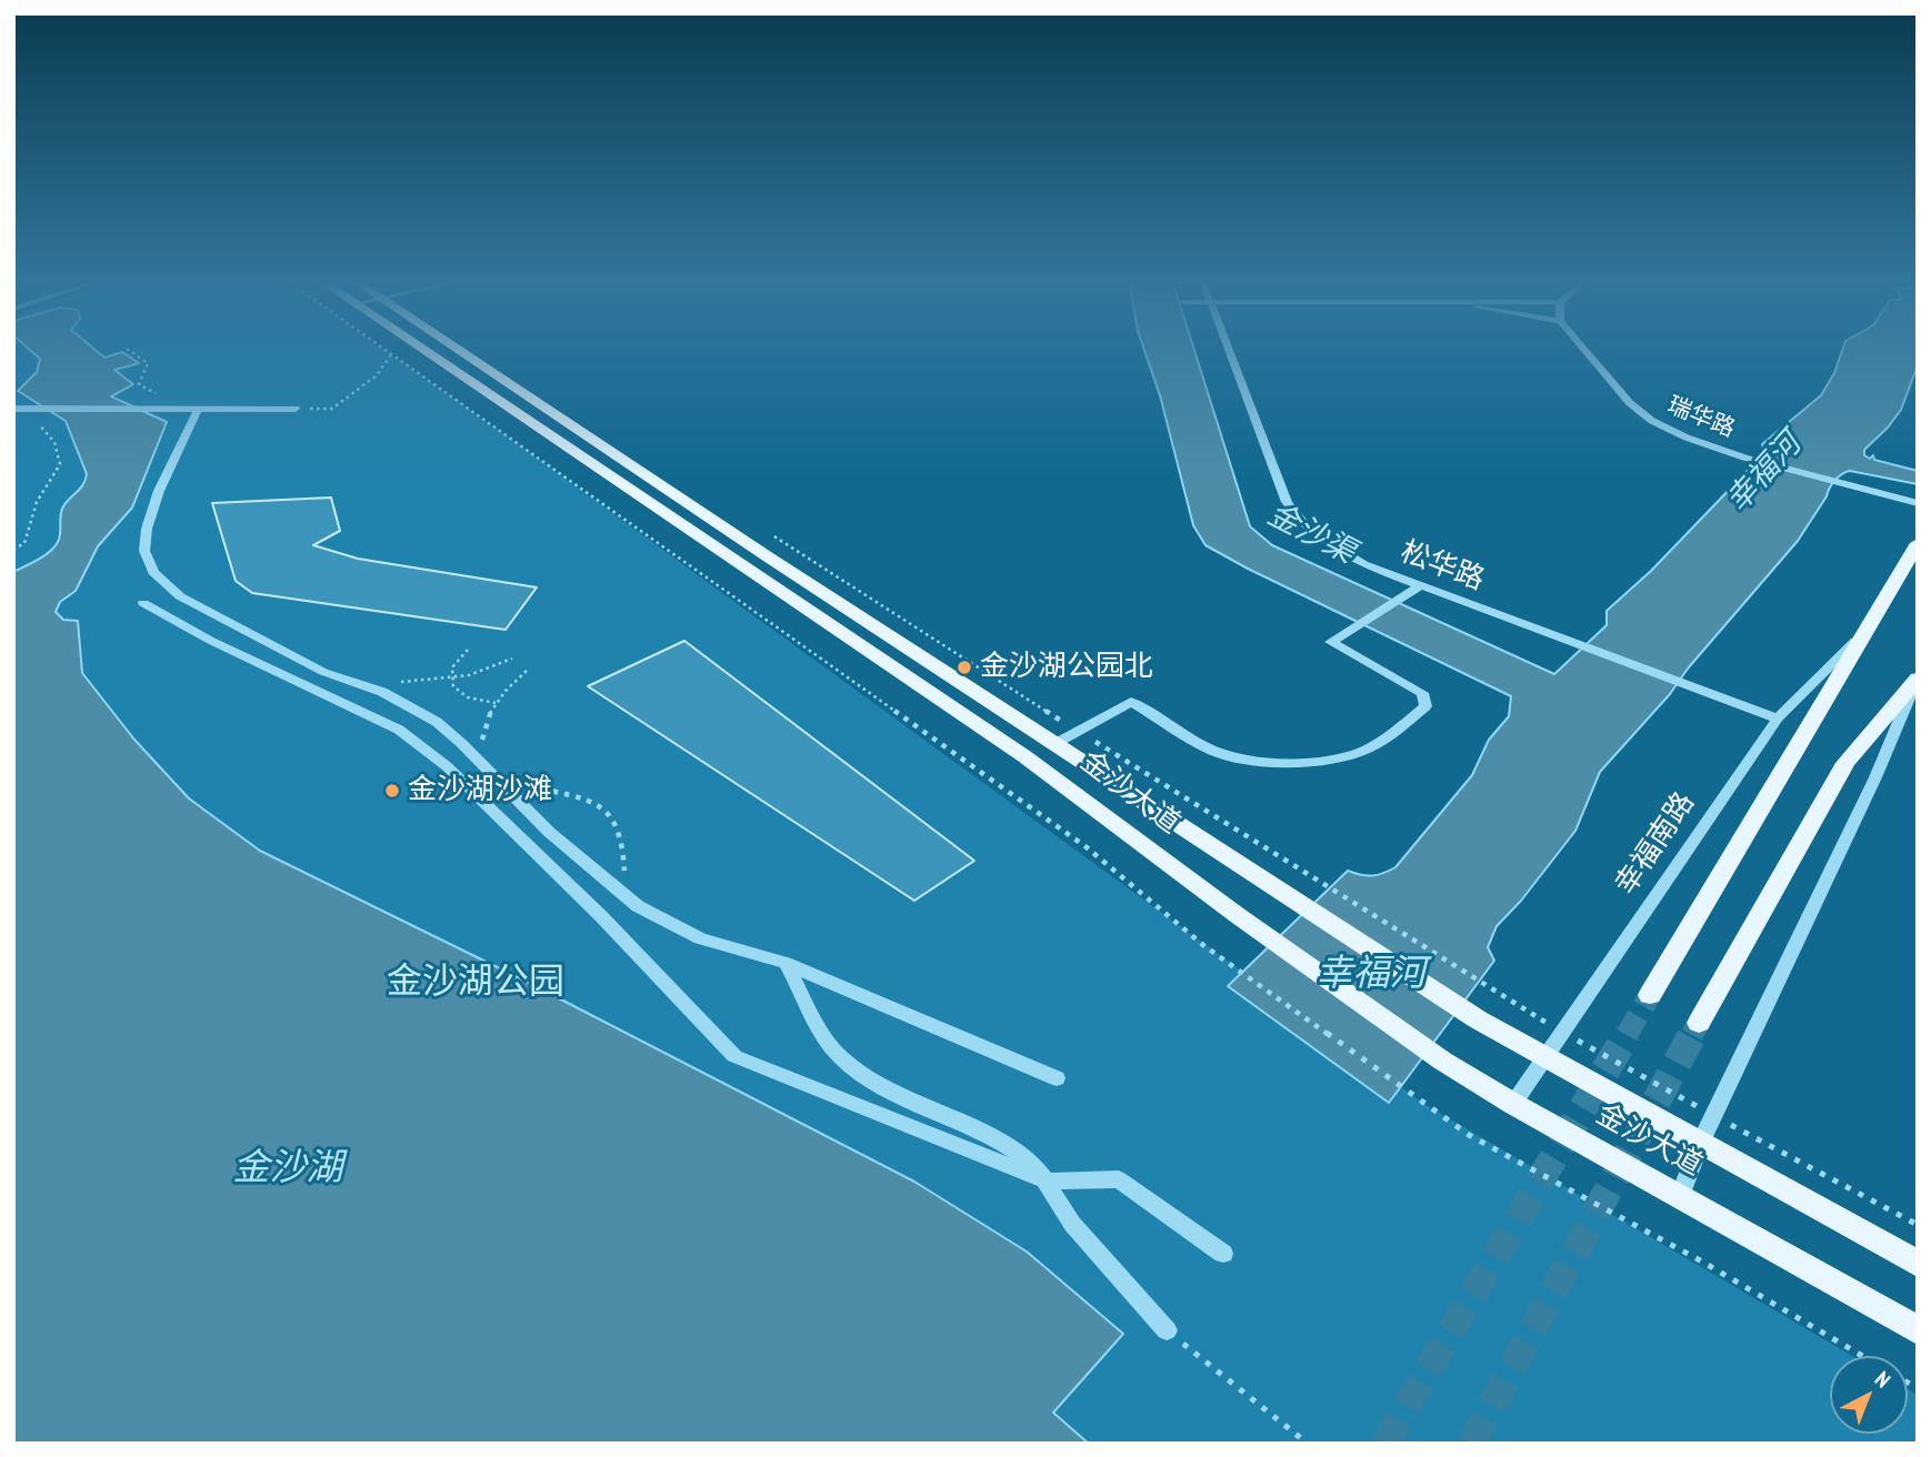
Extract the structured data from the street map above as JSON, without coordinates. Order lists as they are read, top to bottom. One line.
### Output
{"streets":{"main road":["金沙大道","幸福南路"],"street":["瑞华路","松华路"]},"crossings":[["松华路","幸福南路"],["金沙大道","幸福南路"]],"water":["幸福河","金沙渠","金沙湖"],"parks":["金沙湖公园"],"places":["金沙湖公园北","金沙湖沙滩"],"north":"top right"}
